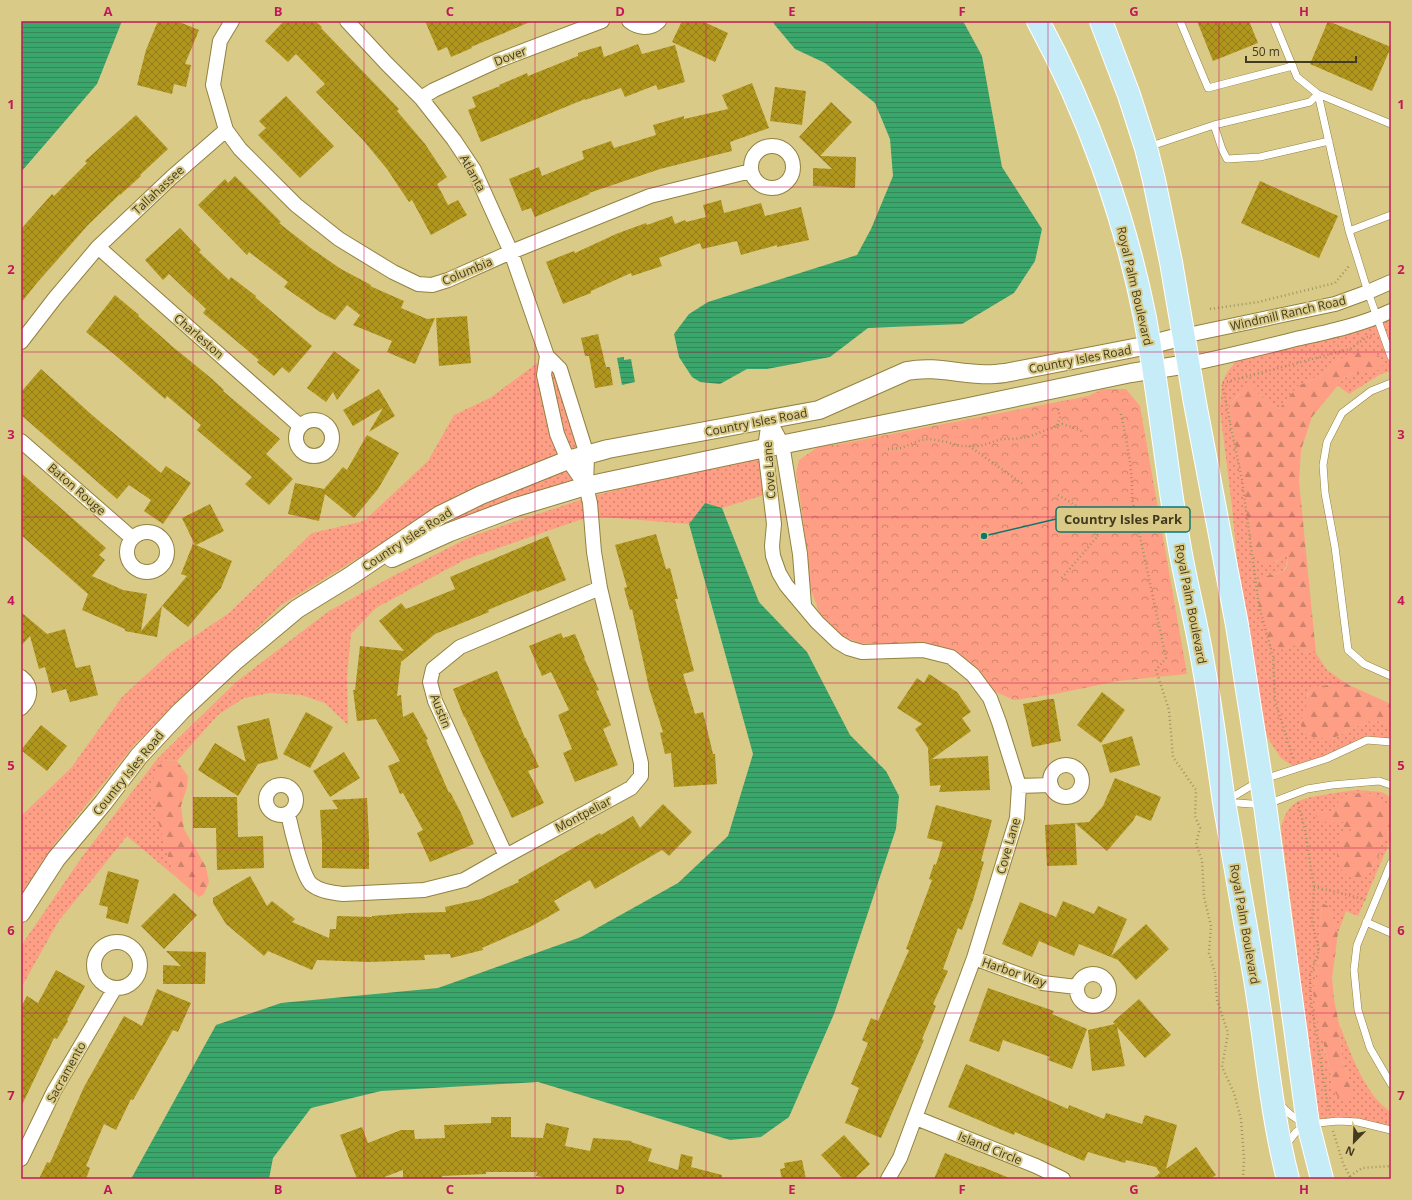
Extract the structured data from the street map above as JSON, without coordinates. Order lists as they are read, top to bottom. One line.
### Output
{"streets":{"main road":["Royal Palm Boulevard"],"street":["Dover","Atlanta","Tallahassee","Columbia","Windmill Ranch Road","Charleston","Country Isles Road","Cove Lane","Baton Rouge","Austin","Montpeliar","Harbor Way","Sacramento","Island Circle"]},"crossings":[["Dover","Atlanta"],["Atlanta","Columbia"],["Atlanta","Country Isles Road"],["Atlanta","Montpeliar"],["Tallahassee","Columbia"],["Tallahassee","Charleston"],["Royal Palm Boulevard","Country Isles Road"],["Windmill Ranch Road","Country Isles Road"],["Country Isles Road","Cove Lane"],["Country Isles Road","Montpeliar"],["Cove Lane","Harbor Way"],["Cove Lane","Island Circle"],["Austin","Montpeliar"]],"places":["Country Isles Park"],"scale_bar":"50 m","north":"bottom left","grid":{"columns":["A","B","C","D","E","F","G","H"],"rows":["1","2","3","4","5","6","7"]}}
